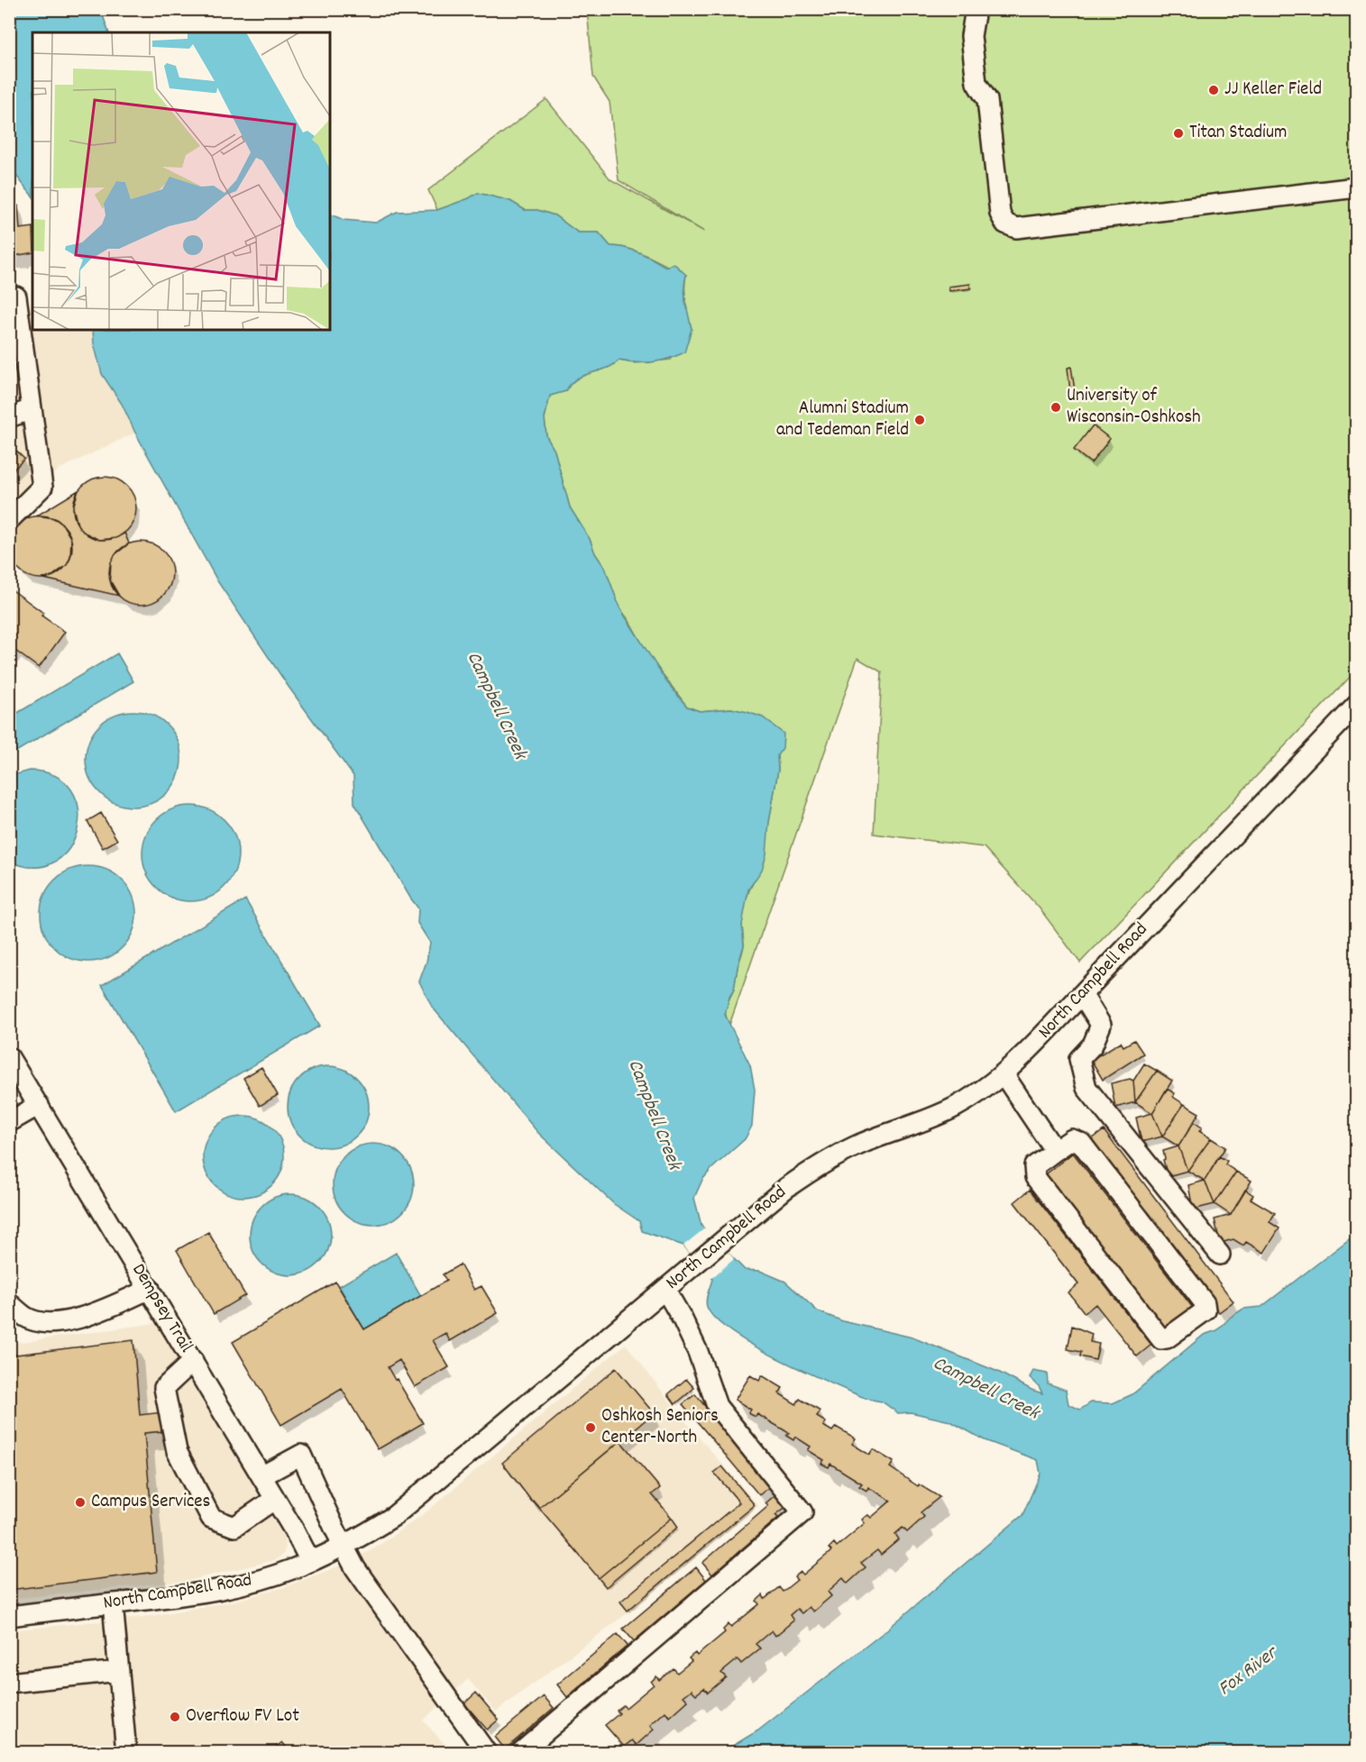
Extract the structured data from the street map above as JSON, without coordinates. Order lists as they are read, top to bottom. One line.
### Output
{"streets":{"street":["North Campbell Road","Dempsey Trail"]},"crossings":[["North Campbell Road","Dempsey Trail"]],"water":["Campbell Creek","Fox River"],"places":["JJ Keller Field","Titan Stadium","University of Wisconsin-Oshkosh","Alumni Stadium and Tedeman Field","Oshkosh Seniors Center-North","Campus Services","Overflow FV Lot"]}
